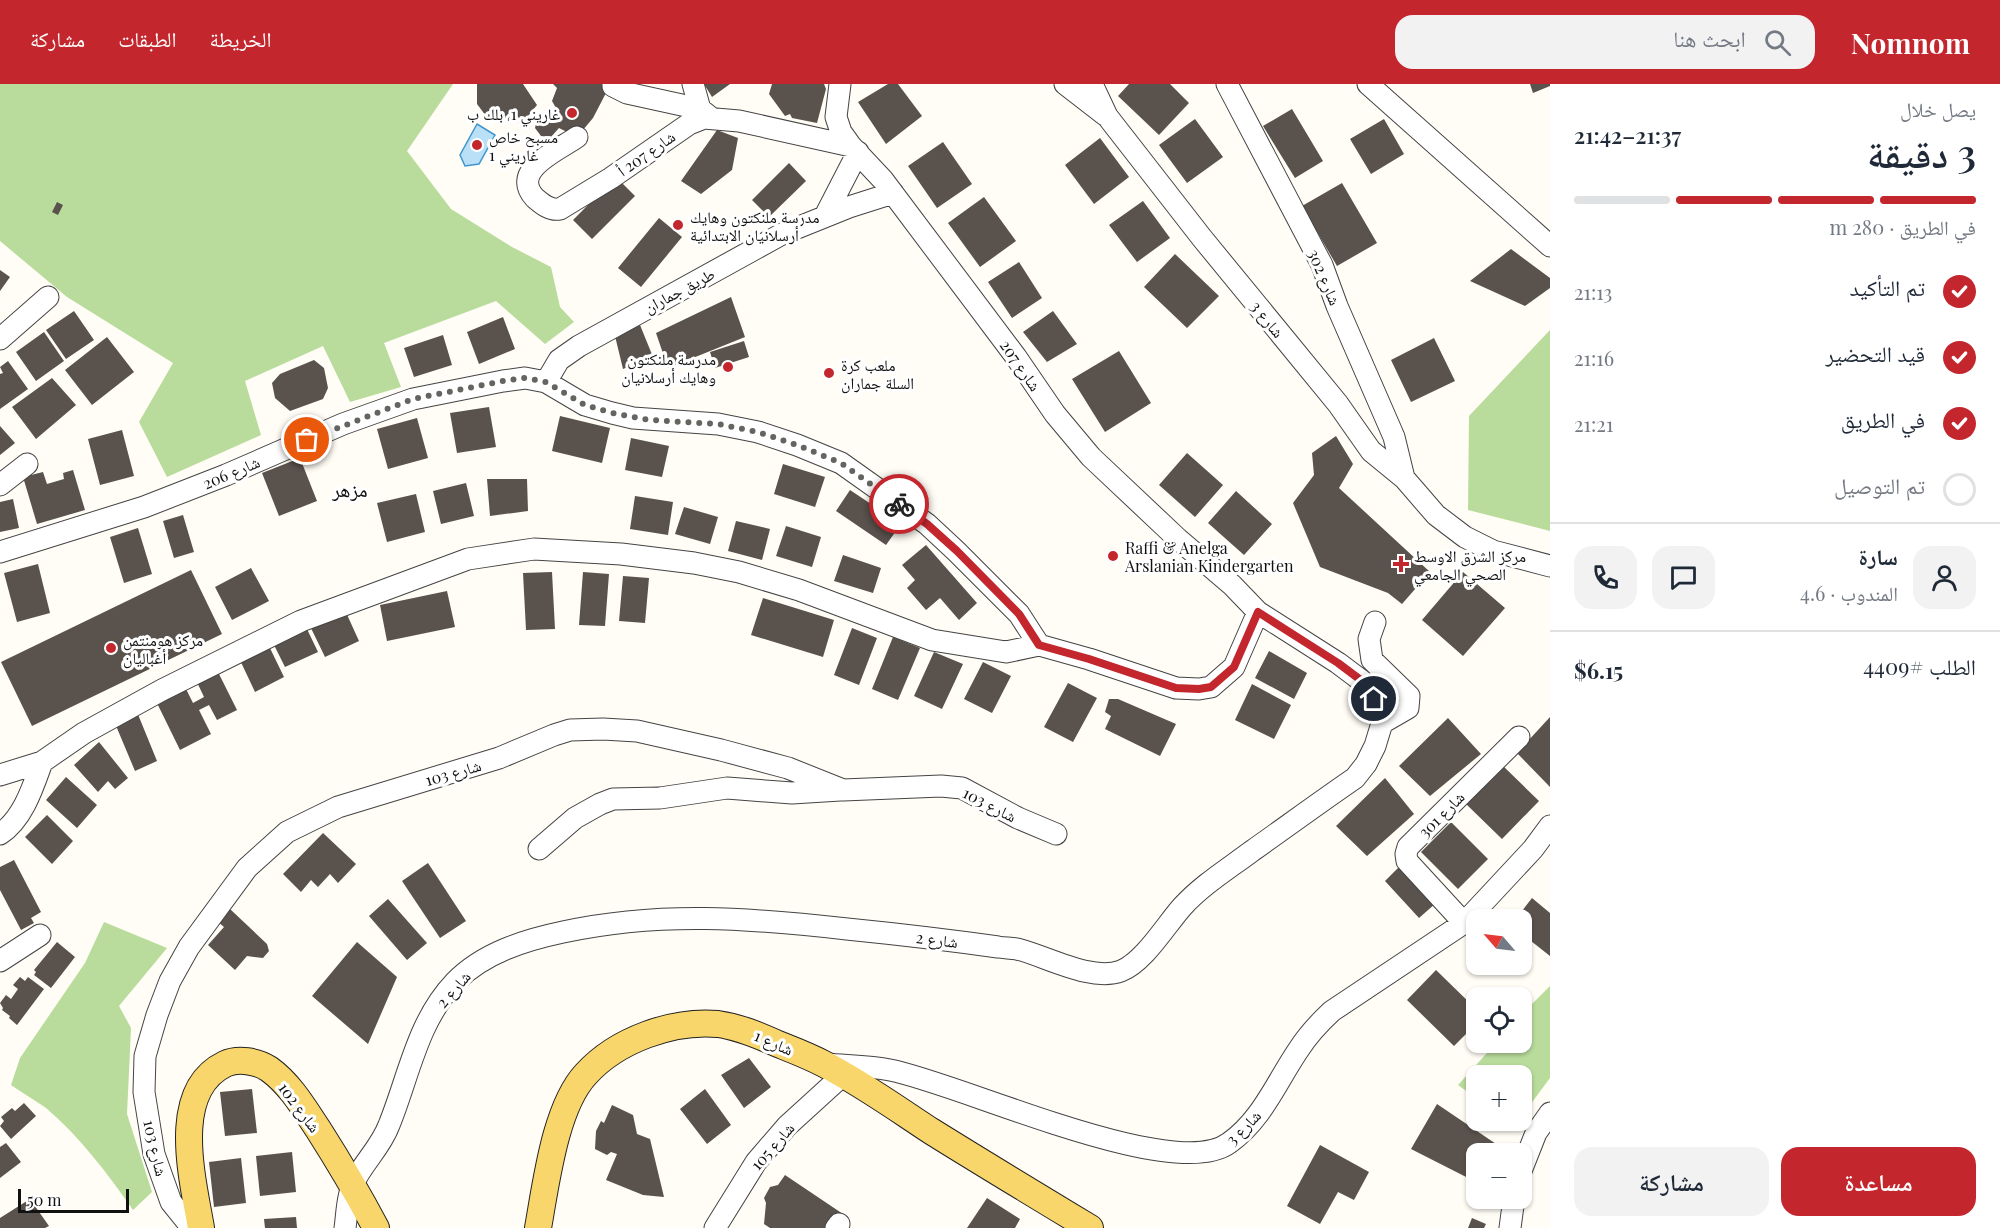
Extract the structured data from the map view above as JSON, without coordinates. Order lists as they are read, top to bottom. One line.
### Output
{"streets":{"main road":["شارع 1","شارع 102"],"street":["شارع 207 أ","شارع 302","طريق جماران","شارع 3","شارع 207","شارع 206","شارع 103","شارع 301","شارع 2","شارع 105"]},"crossings":[["شارع 302","شارع 3"],["طريق جماران","شارع 207"],["طريق جماران","شارع 206"],["شارع 3","شارع 301"],["شارع 3","شارع 1"],["شارع 3","شارع 105"],["شارع 2","شارع 102"],["شارع 1","شارع 105"]],"districts":["مزهر"],"places":{"other":["غاريني 1، بلك ب","مسبح خاص غاريني 1","مدرسة ملنكتون وهايك أرسلانيان الابتدائية","مدرسة ملنكتون وهايك أرسلانيان","ملعب كرة السلة جماران","Raffi & Anelga Arslanian Kindergarten","مركز هومنتمن أغباليان"],"health":["مركز الشرق الاوسط الصحي الجامعي"]},"scale_bar":"50 m","north":"top left","page":{"header":"Nomnom","search":"ابحث هنا","nav":["الخريطة","الطبقات","مشاركة"],"heading":["3 دقيقة","يصل خلال","21:37–21:42"],"panel":["سارة","المندوب · 4.6","الطلب #4409","$6.15"],"bar":"في الطريق · 280 m","list":[["تم التأكيد","21:13"],["قيد التحضير","21:16"],["في الطريق","21:21"],"تم التوصيل"],"map_buttons":["+","−"],"buttons":["مساعدة","مشاركة"],"scale":"50 m"}}
